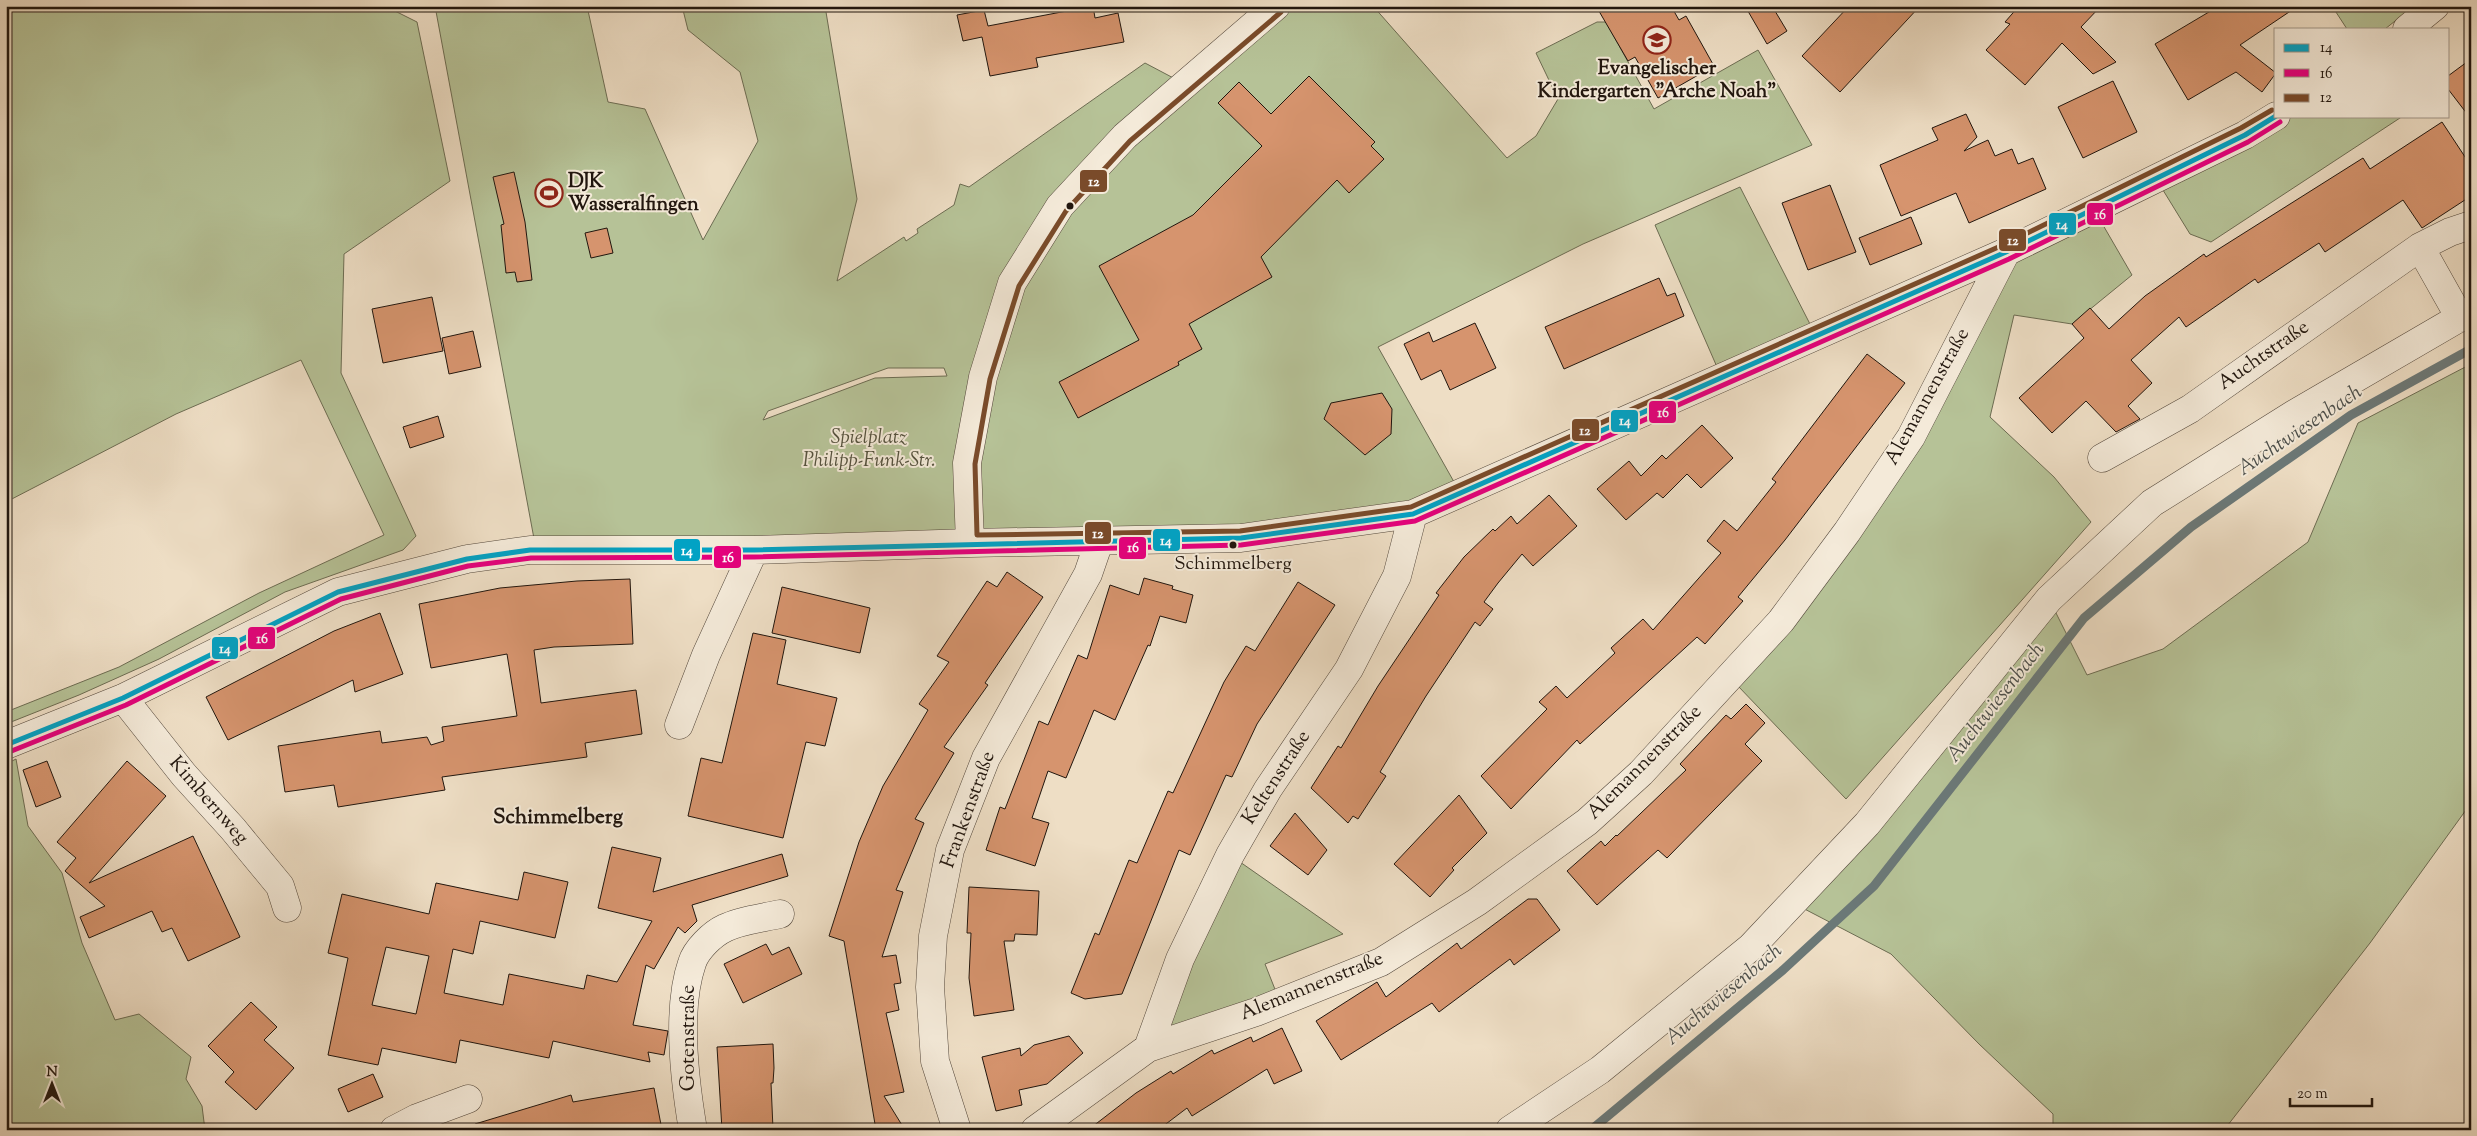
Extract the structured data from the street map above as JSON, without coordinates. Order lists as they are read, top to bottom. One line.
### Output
{"streets":{"street":["Auchtstraße","Alemannenstraße","Keltenstraße","Kimbernweg","Frankenstraße","Gotenstraße"]},"crossings":[["Alemannenstraße","Keltenstraße"]],"districts":["Schimmelberg"],"water":["Auchtwiesenbach"],"parks":["Spielplatz Philipp-Funk-Str."],"places":{"school or university":["Evangelischer Kindergarten \"Arche Noah\""],"sports":["DJK Wasseralfingen"],"other":["Schimmelberg"]},"lines":["transit line 12","transit line 14","transit line 16"],"legend":["14","16","12"],"scale_bar":"20 m","north":"top"}
